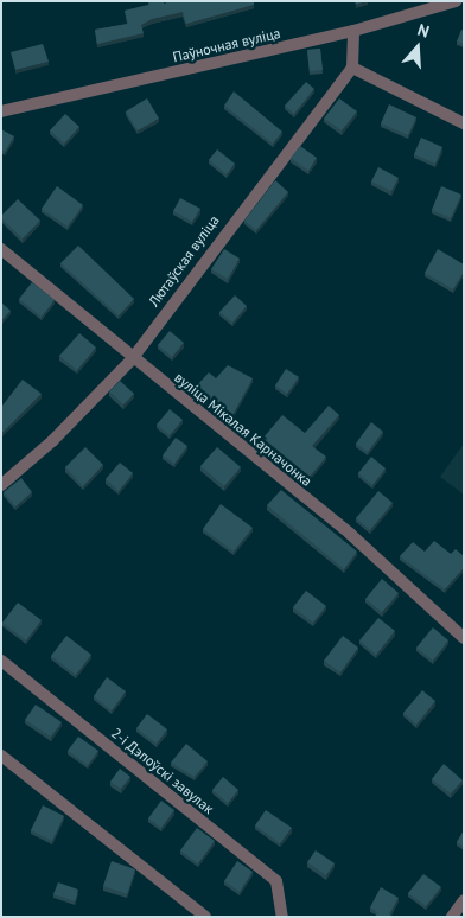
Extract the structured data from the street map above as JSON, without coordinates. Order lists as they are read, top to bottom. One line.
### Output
{"streets":{"street":["Паўночная вуліца","Лютаўская вуліца","вуліца Мікалая Карначонка","2-і Дэпоўскі завулак"]},"crossings":[["Лютаўская вуліца","вуліца Мікалая Карначонка"]],"north":"top"}
